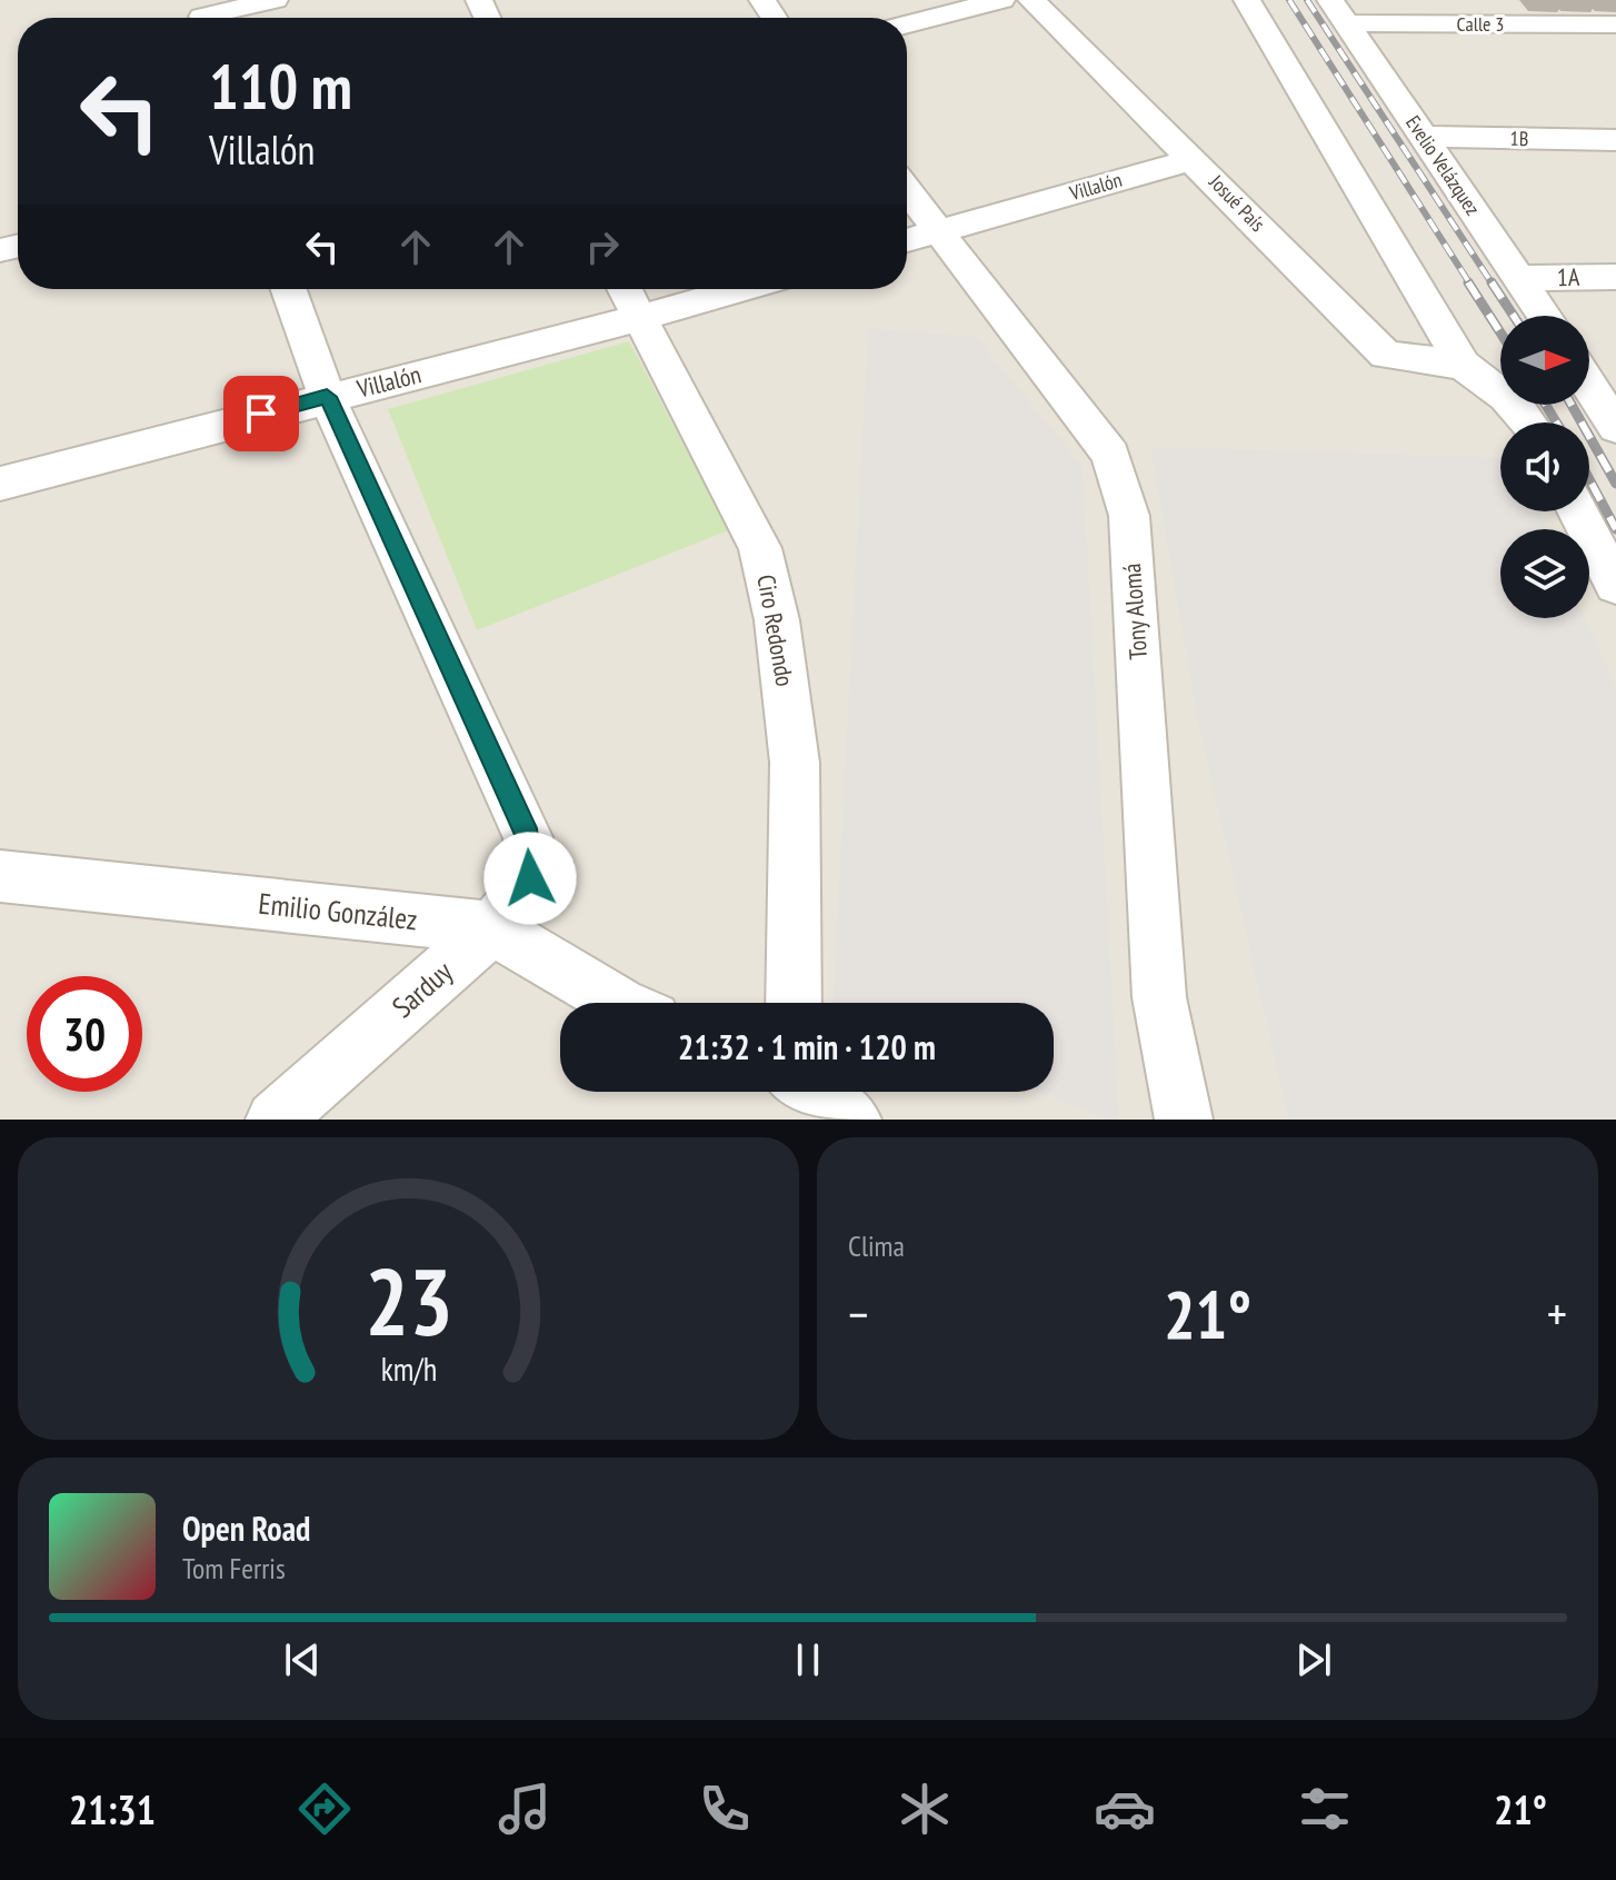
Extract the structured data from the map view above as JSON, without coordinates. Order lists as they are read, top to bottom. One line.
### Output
{"streets":{"street":["Calle 3","1B","Evelio Velázquez","Villalón","Josué País","1A","Tony Alomá","Ciro Redondo","Emilio González","Sarduy"]},"crossings":[["Calle 3","Evelio Velázquez"],["1B","Evelio Velázquez"],["Evelio Velázquez","1A"],["Villalón","Josué País"],["Villalón","Tony Alomá"],["Villalón","Ciro Redondo"],["Villalón","Sarduy"],["Emilio González","Sarduy"]],"north":"right","page":{"turn":["110 m","Villalón"],"limit":"30","trip":"21:32 · 1 min · 120 m","tile":"Clima","heat":["−","21°","+"],"song":["Open Road","Tom Ferris"],"tabs":["21:31","21°"],"gauge":["23","km/h"]}}
